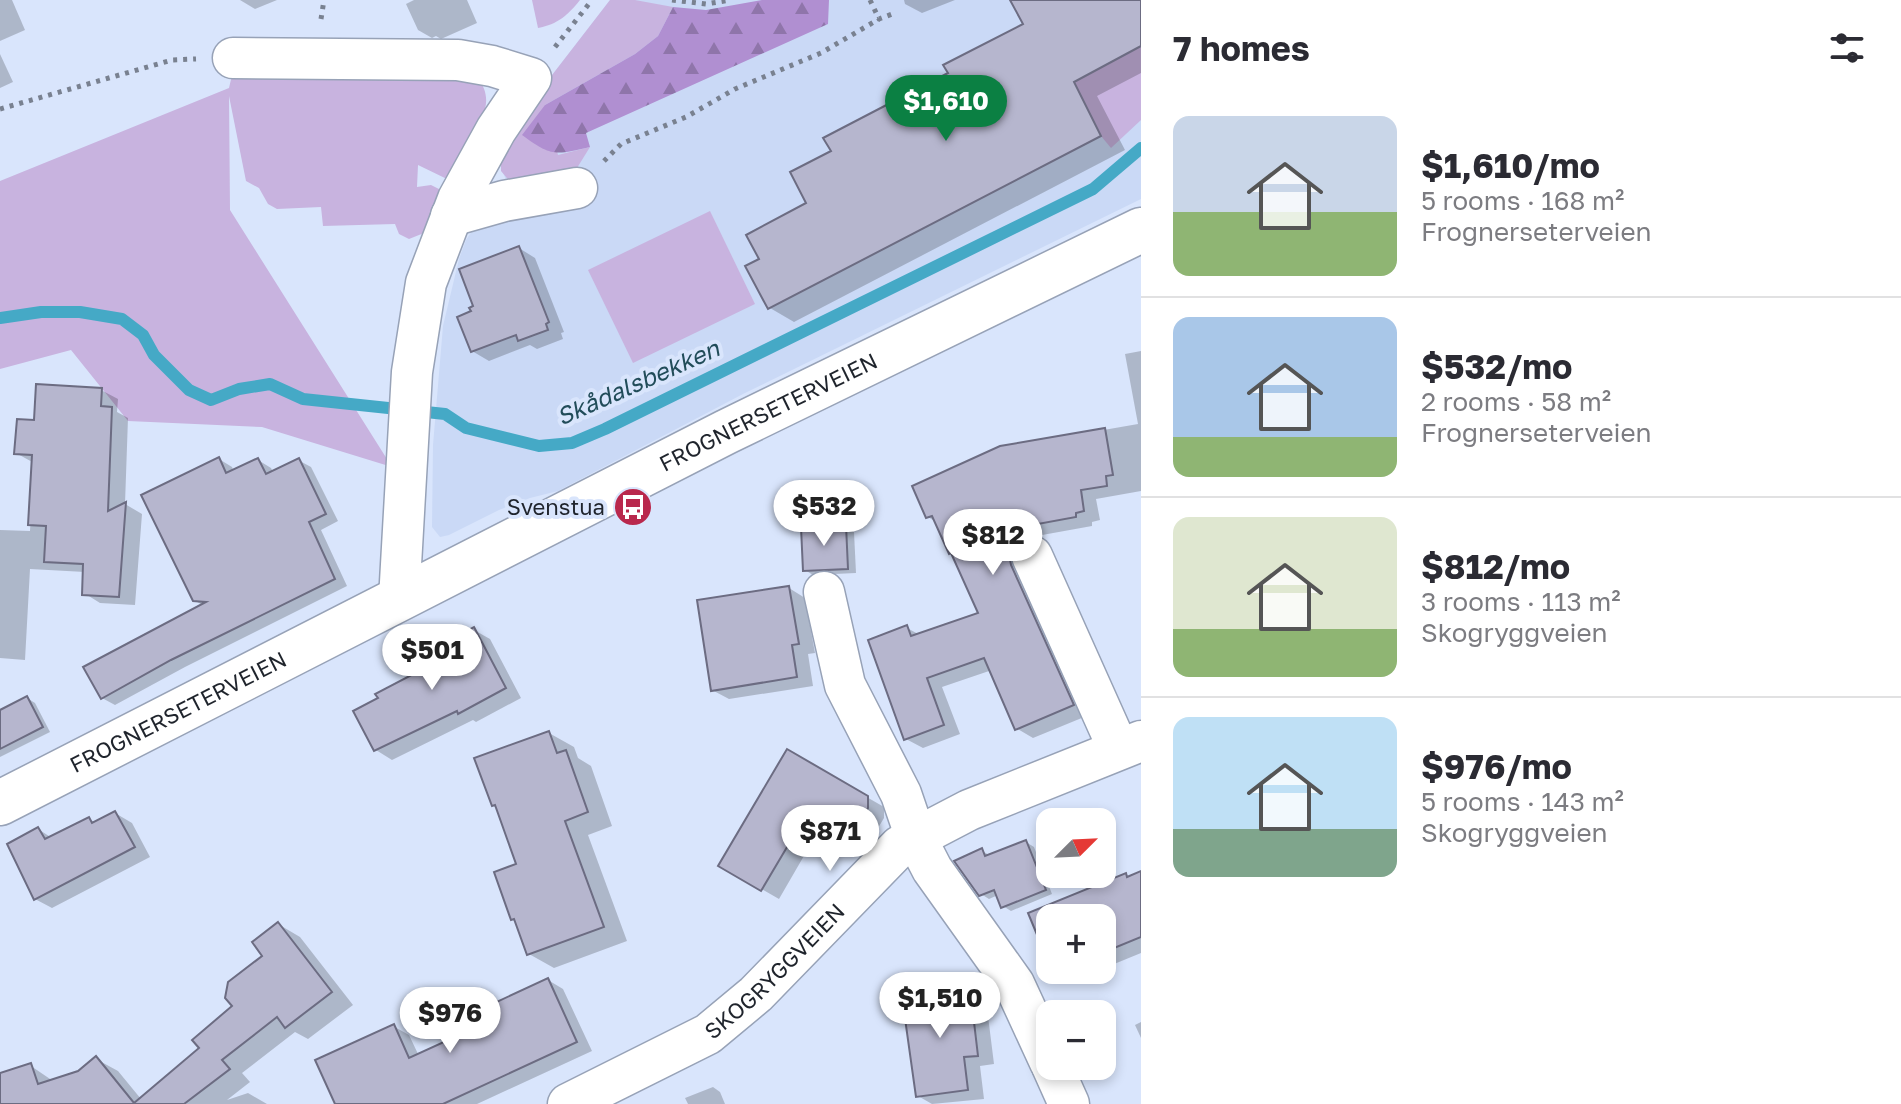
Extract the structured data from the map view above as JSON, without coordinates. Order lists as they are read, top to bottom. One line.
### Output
{"streets":{"main road":["FROGNERSETERVEIEN"],"street":["SKOGRYGGVEIEN"]},"water":["Skådalsbekken"],"places":{"bus stop":["Svenstua"]},"north":"top right","page":{"heading":"7 homes","price":["$1,610","$532","$812","$501","$871","$1,510","$976"],"list":[{"name":"$1,610/mo","note":"5 rooms · 168 m² · Frognerseterveien"},{"name":"$532/mo","note":"2 rooms · 58 m² · Frognerseterveien"},{"name":"$812/mo","note":"3 rooms · 113 m² · Skogryggveien"},{"name":"$976/mo","note":"5 rooms · 143 m² · Skogryggveien"}],"map_buttons":["+","−"]}}
